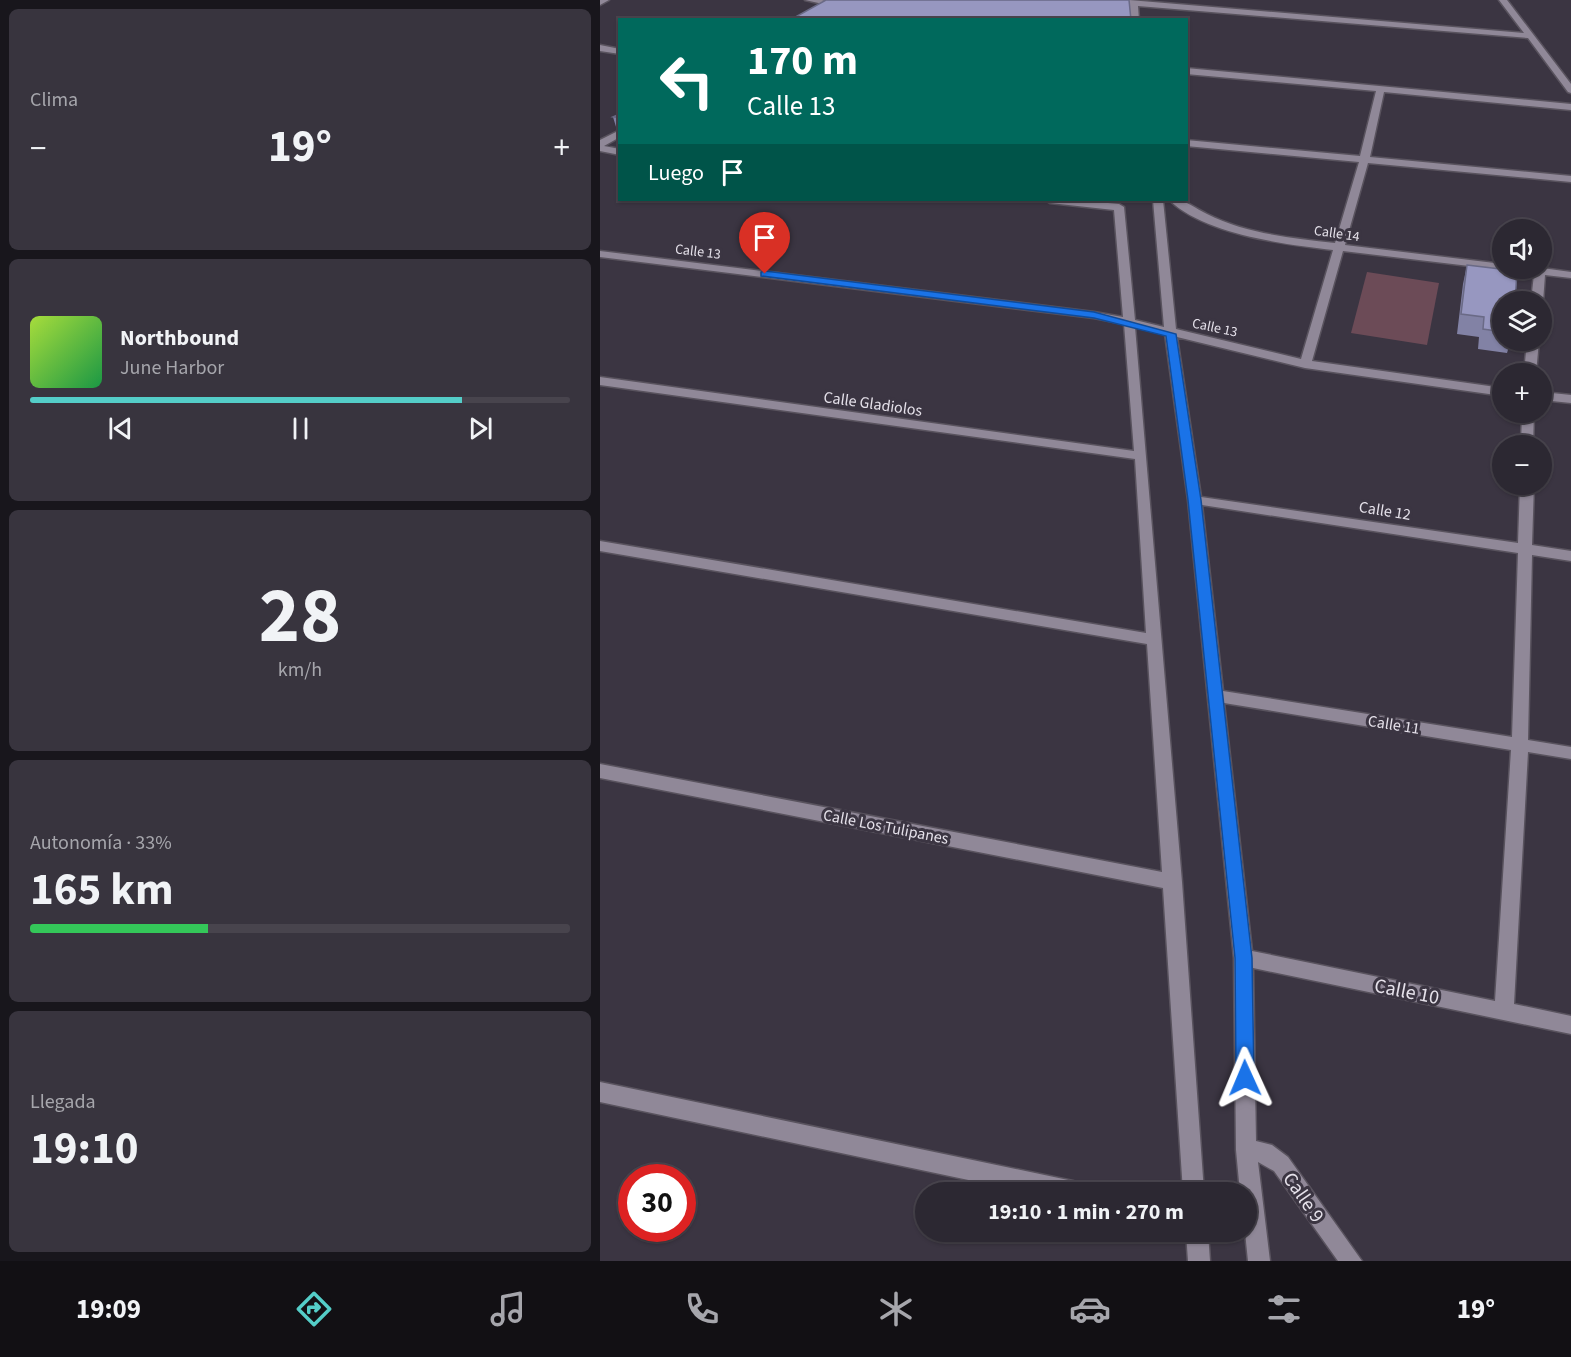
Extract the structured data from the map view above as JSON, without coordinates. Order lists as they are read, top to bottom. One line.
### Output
{"streets":{"street":["Calle 14","Calle 13","Calle Gladiolos","Calle 12","Calle 11","Calle Los Tulipanes","Calle 10","Calle 9"]},"page":{"tile":["Clima",["28","km/h"],["Autonomía · 33%","165 km"],["Llegada","19:10"]],"turn":["170 m","Calle 13"],"heat":["−","19°","+"],"then":"Luego","map_buttons":["+","−"],"song":["Northbound","June Harbor"],"limit":"30","trip":"19:10 · 1 min · 270 m","tabs":["19:09","19°"]}}
